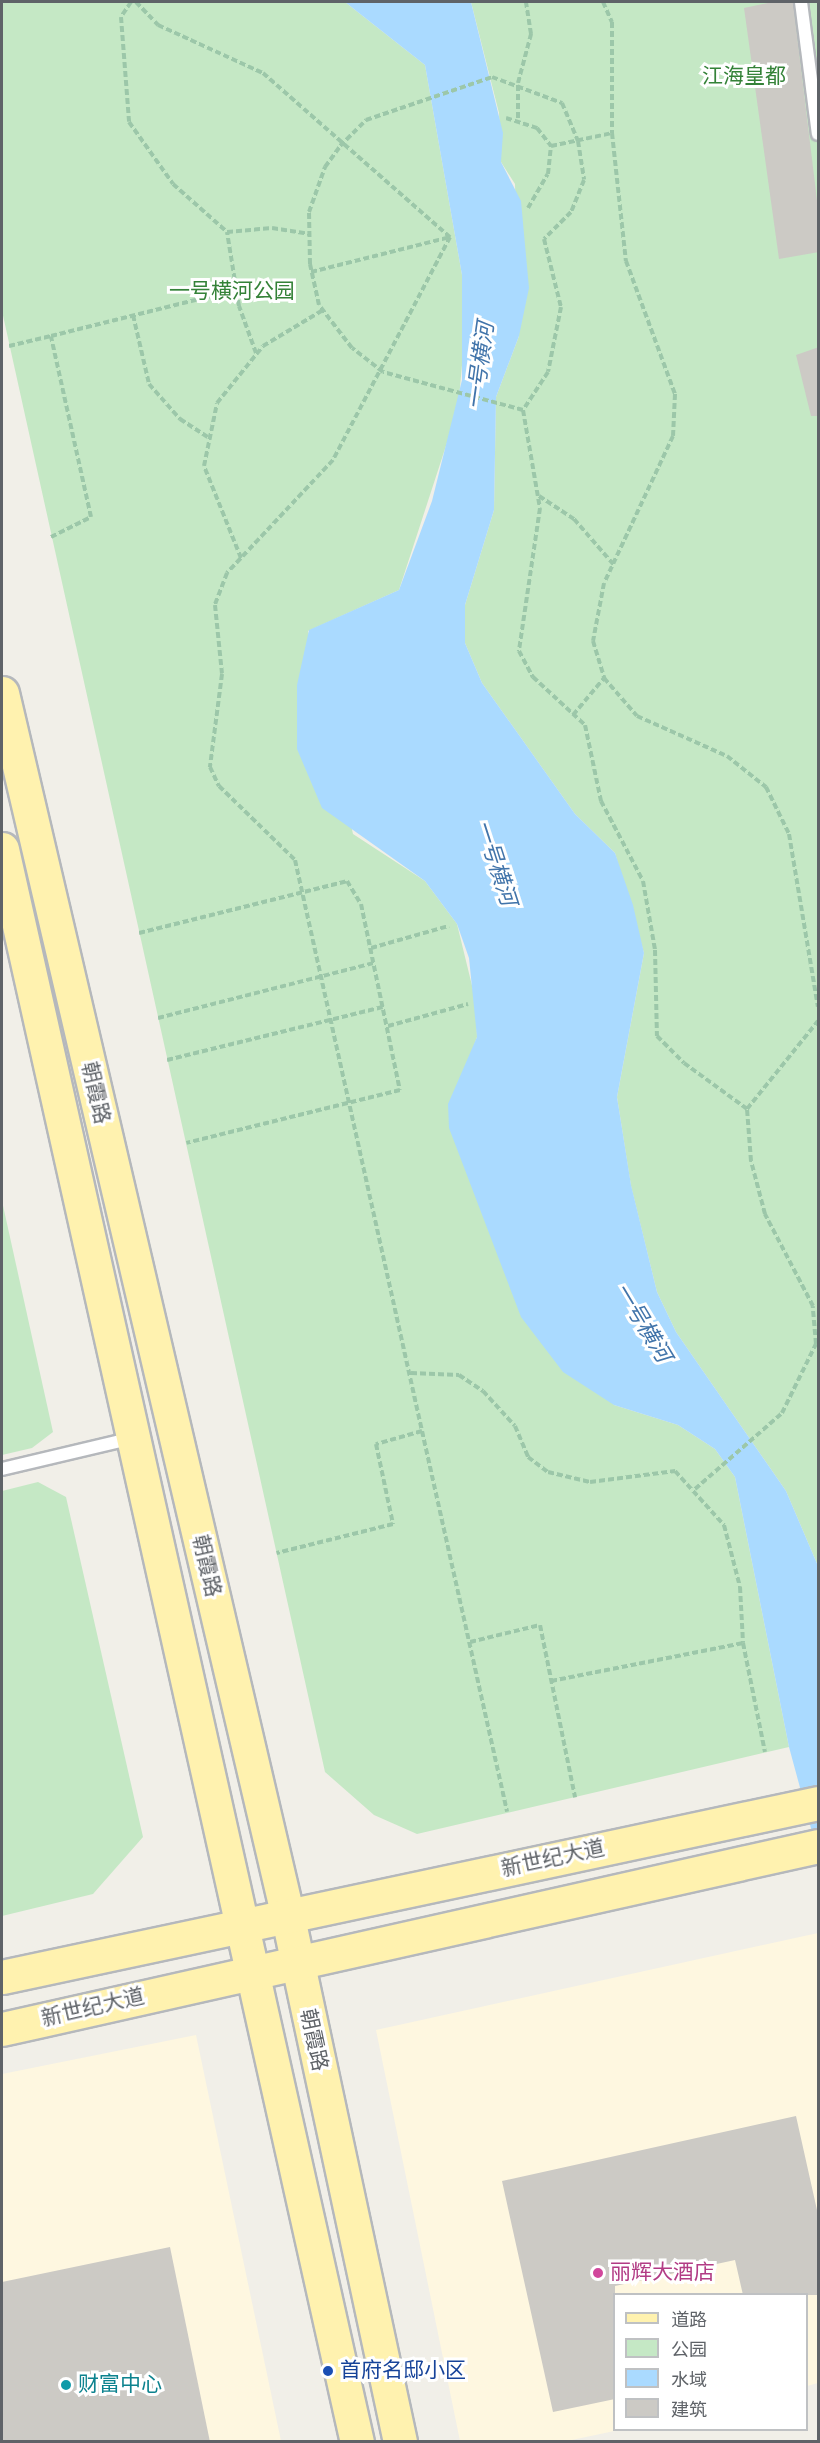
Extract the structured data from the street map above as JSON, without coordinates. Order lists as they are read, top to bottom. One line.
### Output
{"streets":{"main road":["朝霞路","新世纪大道"]},"crossings":[["朝霞路","新世纪大道"]],"water":["一号横河"],"parks":["江海皇都","一号横河公园"],"places":["丽辉大酒店","首府名邸小区","财富中心"],"legend":["道路","公园","水域","建筑"]}
